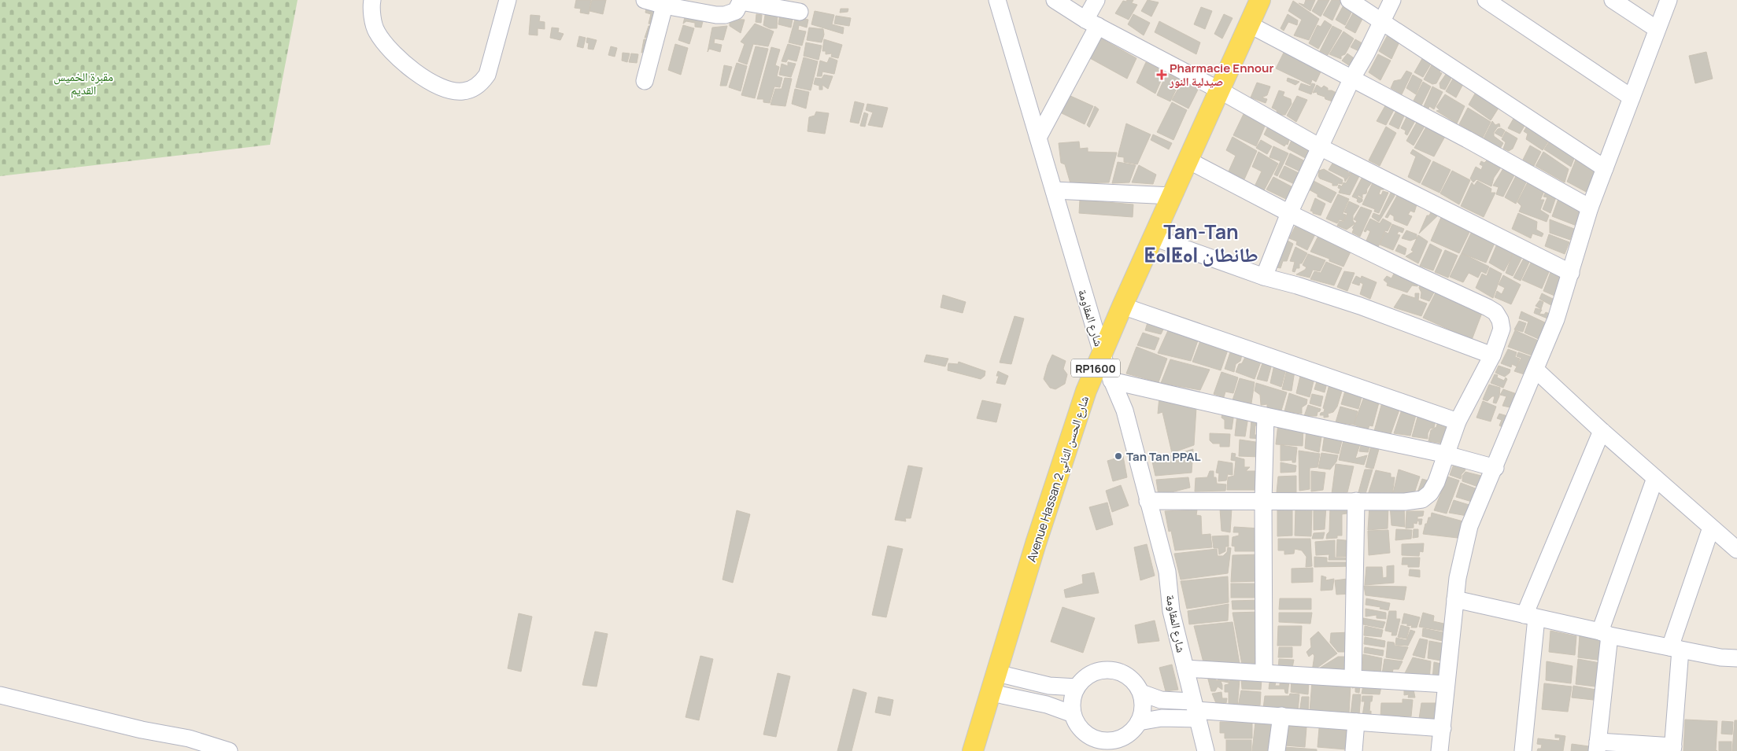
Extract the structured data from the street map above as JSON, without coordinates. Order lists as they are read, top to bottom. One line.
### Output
{"streets":{"main road":["RP1600","Avenue Hassan 2 شارع الحسن الثاني"],"street":["شارع المقاومة"]},"crossings":[["شارع المقاومة","Avenue Hassan 2 شارع الحسن الثاني"]],"districts":["Tan-Tan ⵟⴰⵏⵟⴰⵏ طانطان"],"parks":["مقبرة الخميس القديم"],"places":{"health":["Pharmacie Ennour صيدلية النور"],"other":["Tan Tan PPAL"]}}
